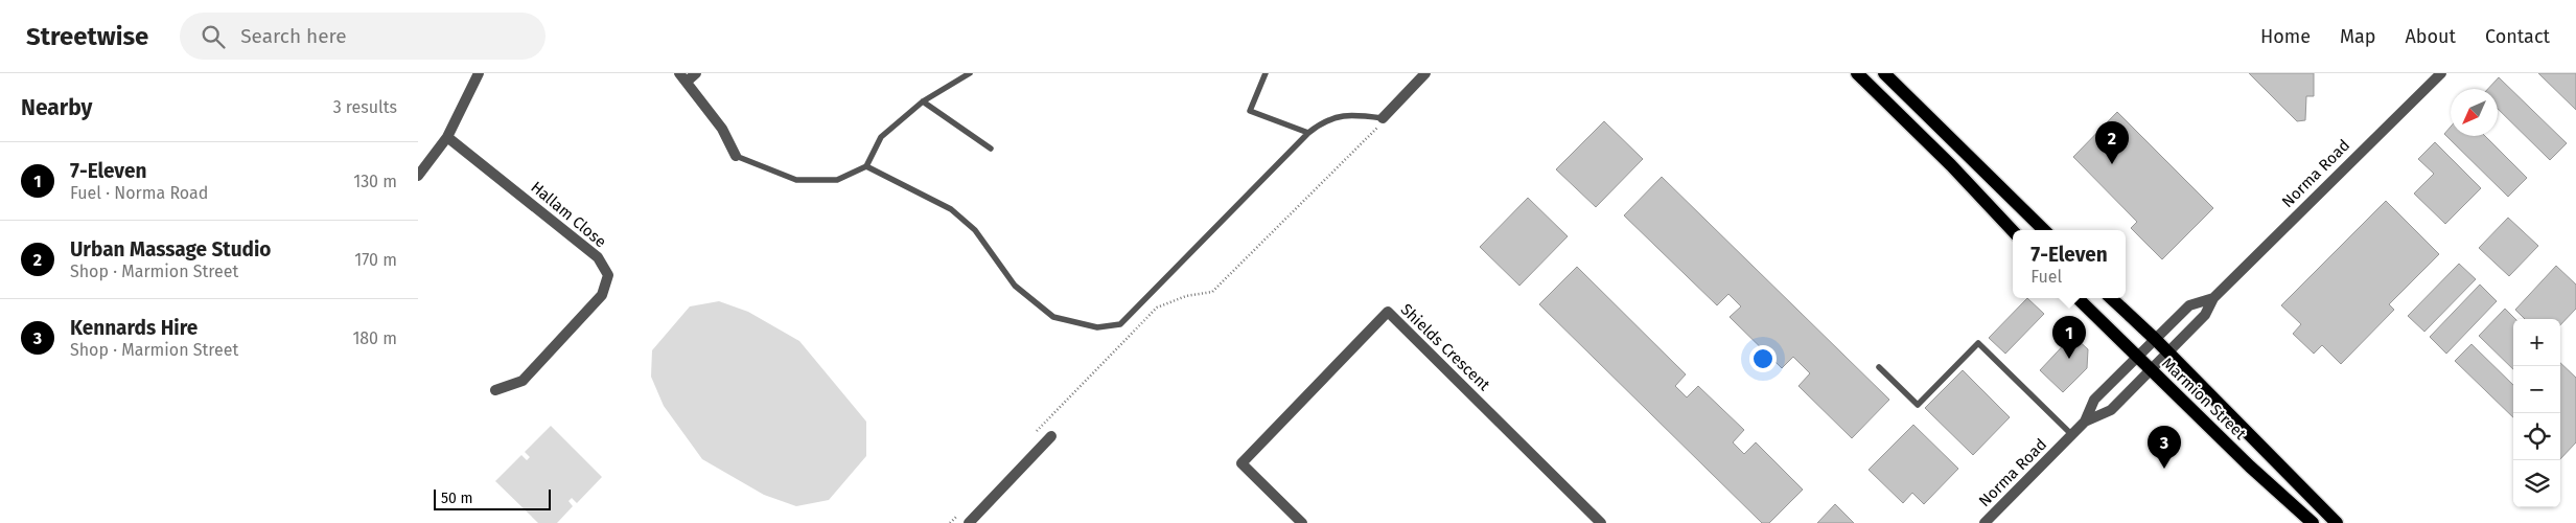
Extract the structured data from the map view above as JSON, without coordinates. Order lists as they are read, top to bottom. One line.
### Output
{"streets":{"main road":["Marmion Street"],"street":["Norma Road","Hallam Close","Shields Crescent"]},"crossings":[["Norma Road","Marmion Street"]],"scale_bar":"50 m","north":"bottom left","page":{"header":"Streetwise","search":"Search here","nav":["Home","Map","About","Contact"],"heading":["Nearby","3 results"],"pins":["2","1","3"],"list":[{"mark":"1","name":"7-Eleven","note":"Fuel · Norma Road","value":"130 m"},{"mark":"2","name":"Urban Massage Studio","note":"Shop · Marmion Street","value":"170 m"},{"mark":"3","name":"Kennards Hire","note":"Shop · Marmion Street","value":"180 m"}],"popup":["7-Eleven","Fuel"],"map_buttons":["+","−"],"scale":"50 m"}}
